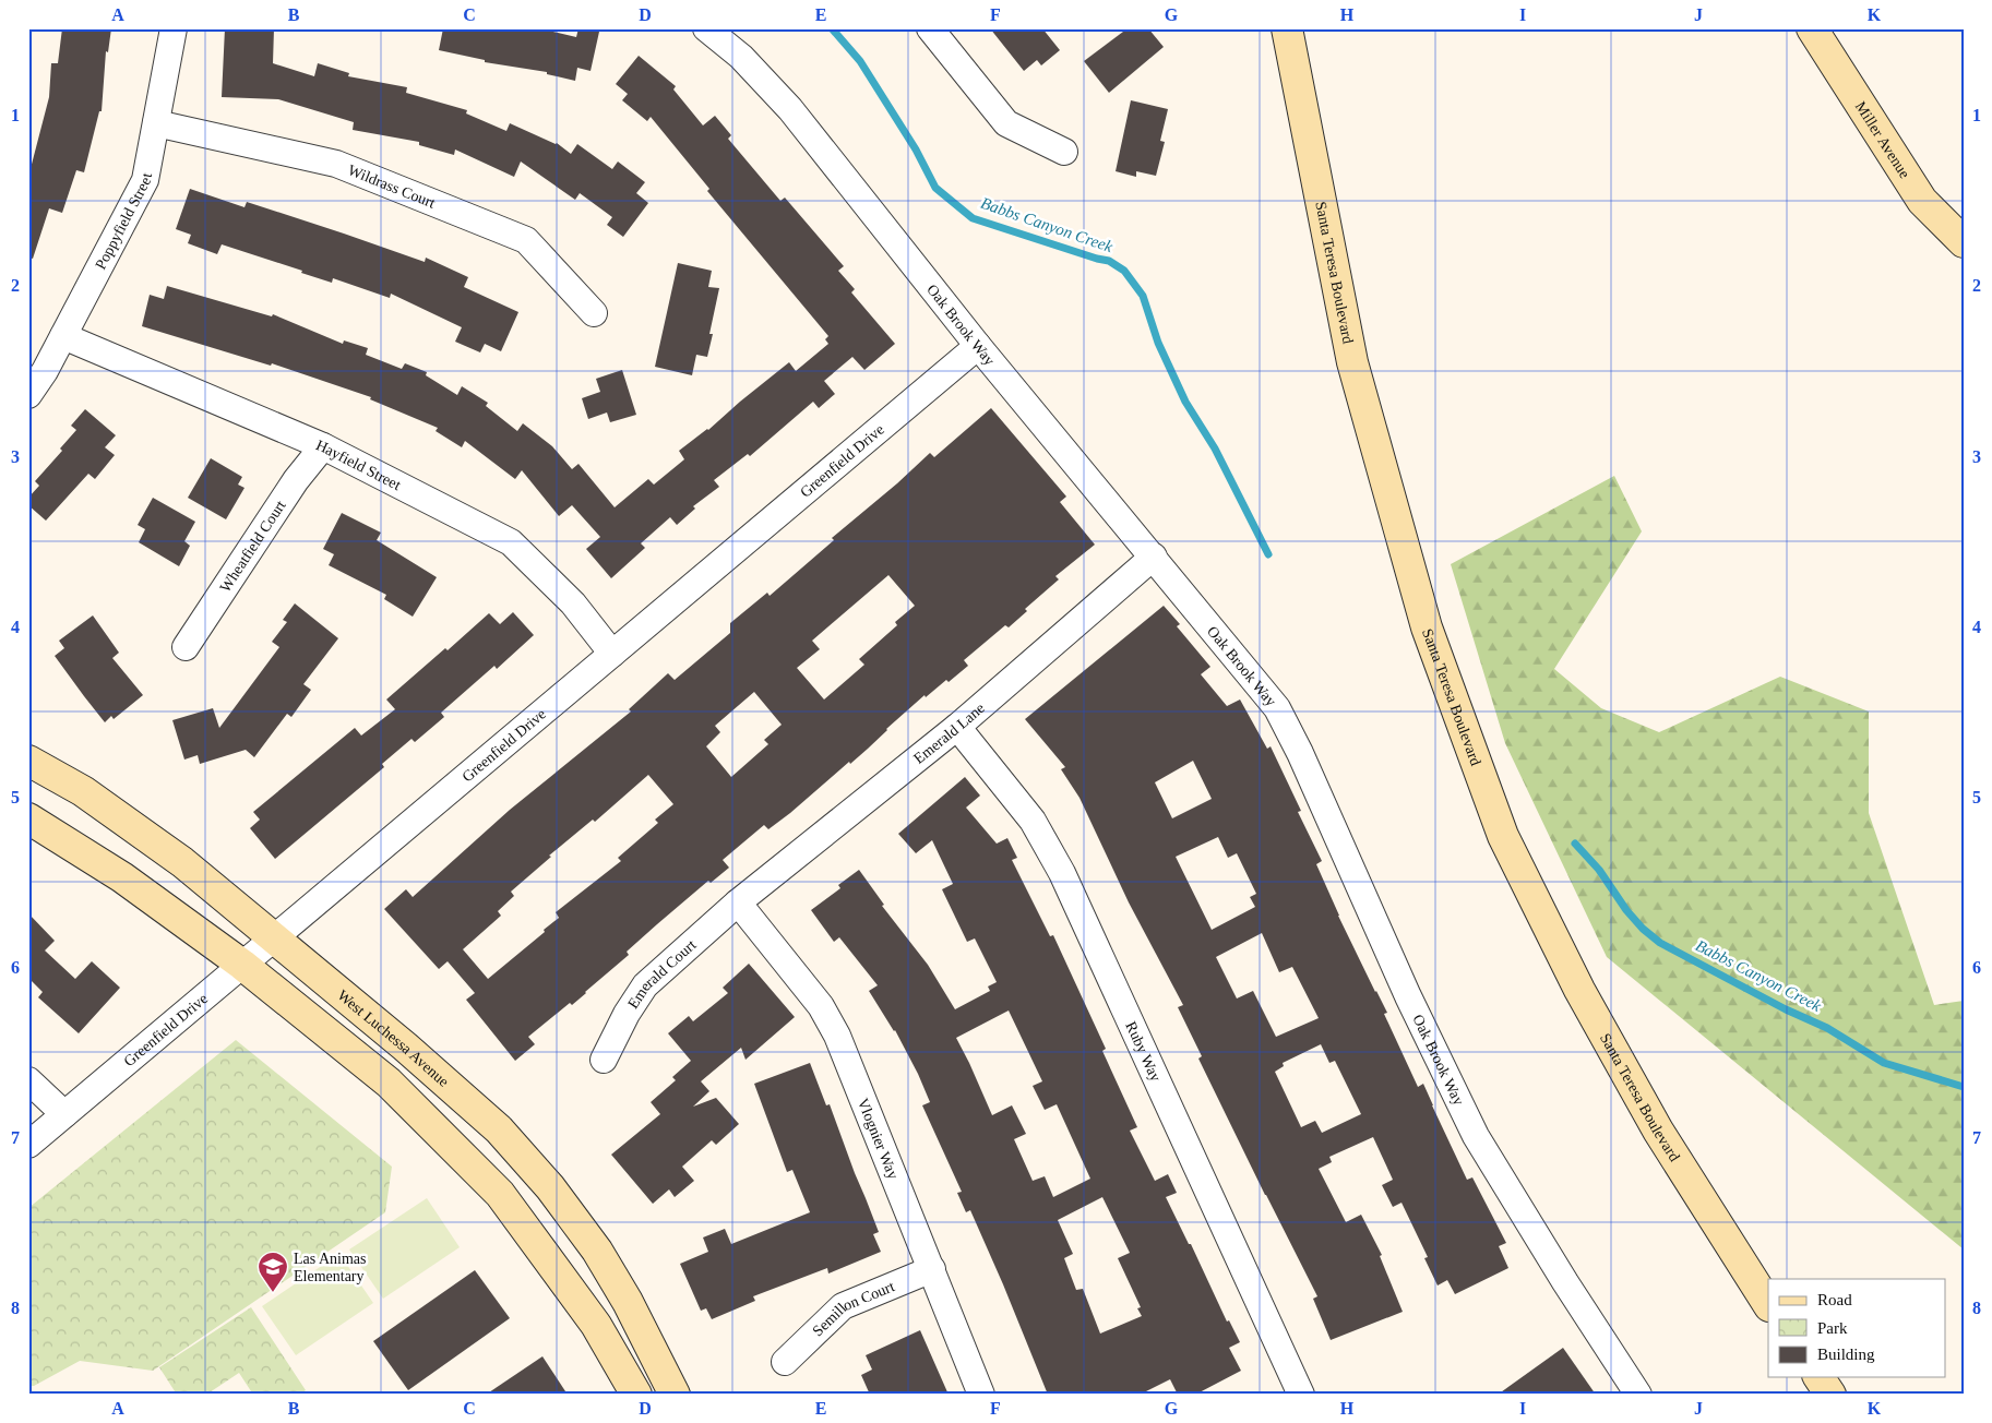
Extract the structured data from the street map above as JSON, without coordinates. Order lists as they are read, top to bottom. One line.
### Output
{"streets":{"street":["Miller Avenue","Wildrass Court","Poppyfield Street","Santa Teresa Boulevard","Oak Brook Way","Greenfield Drive","Hayfield Street","Wheatfield Court","Emerald Lane","Emerald Court","West Luchessa Avenue","Ruby Way","Vlognier Way","Semillon Court"]},"crossings":[["Wildrass Court","Poppyfield Street"],["Poppyfield Street","Hayfield Street"],["Oak Brook Way","Greenfield Drive"],["Oak Brook Way","Emerald Lane"],["Greenfield Drive","Hayfield Street"],["Greenfield Drive","West Luchessa Avenue"],["Hayfield Street","Wheatfield Court"],["Emerald Lane","Emerald Court"],["Emerald Lane","Ruby Way"],["Emerald Lane","Vlognier Way"],["Emerald Court","Vlognier Way"],["Vlognier Way","Semillon Court"]],"water":["Babbs Canyon Creek"],"places":{"school or university":["Las Animas Elementary"]},"legend":["Road","Park","Building"],"grid":{"columns":["A","B","C","D","E","F","G","H","I","J","K"],"rows":["1","2","3","4","5","6","7","8"]}}
